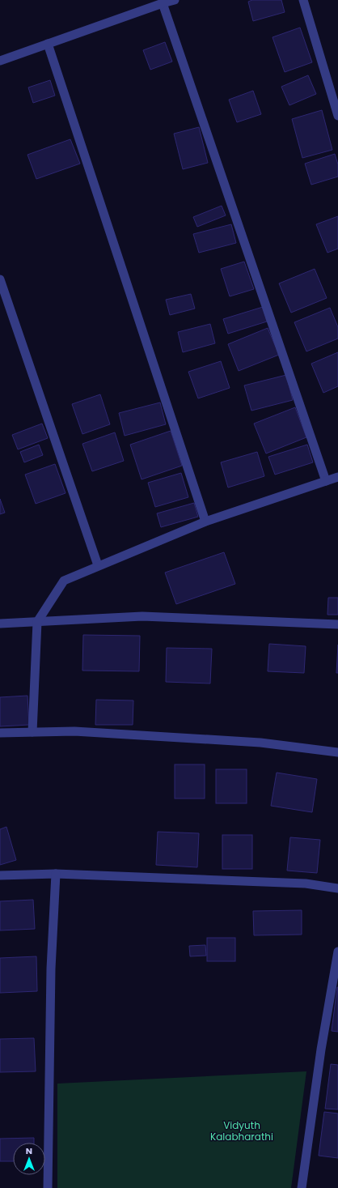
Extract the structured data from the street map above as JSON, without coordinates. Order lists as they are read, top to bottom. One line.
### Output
{"parks":["Vidyuth Kalabharathi"],"north":"top"}
